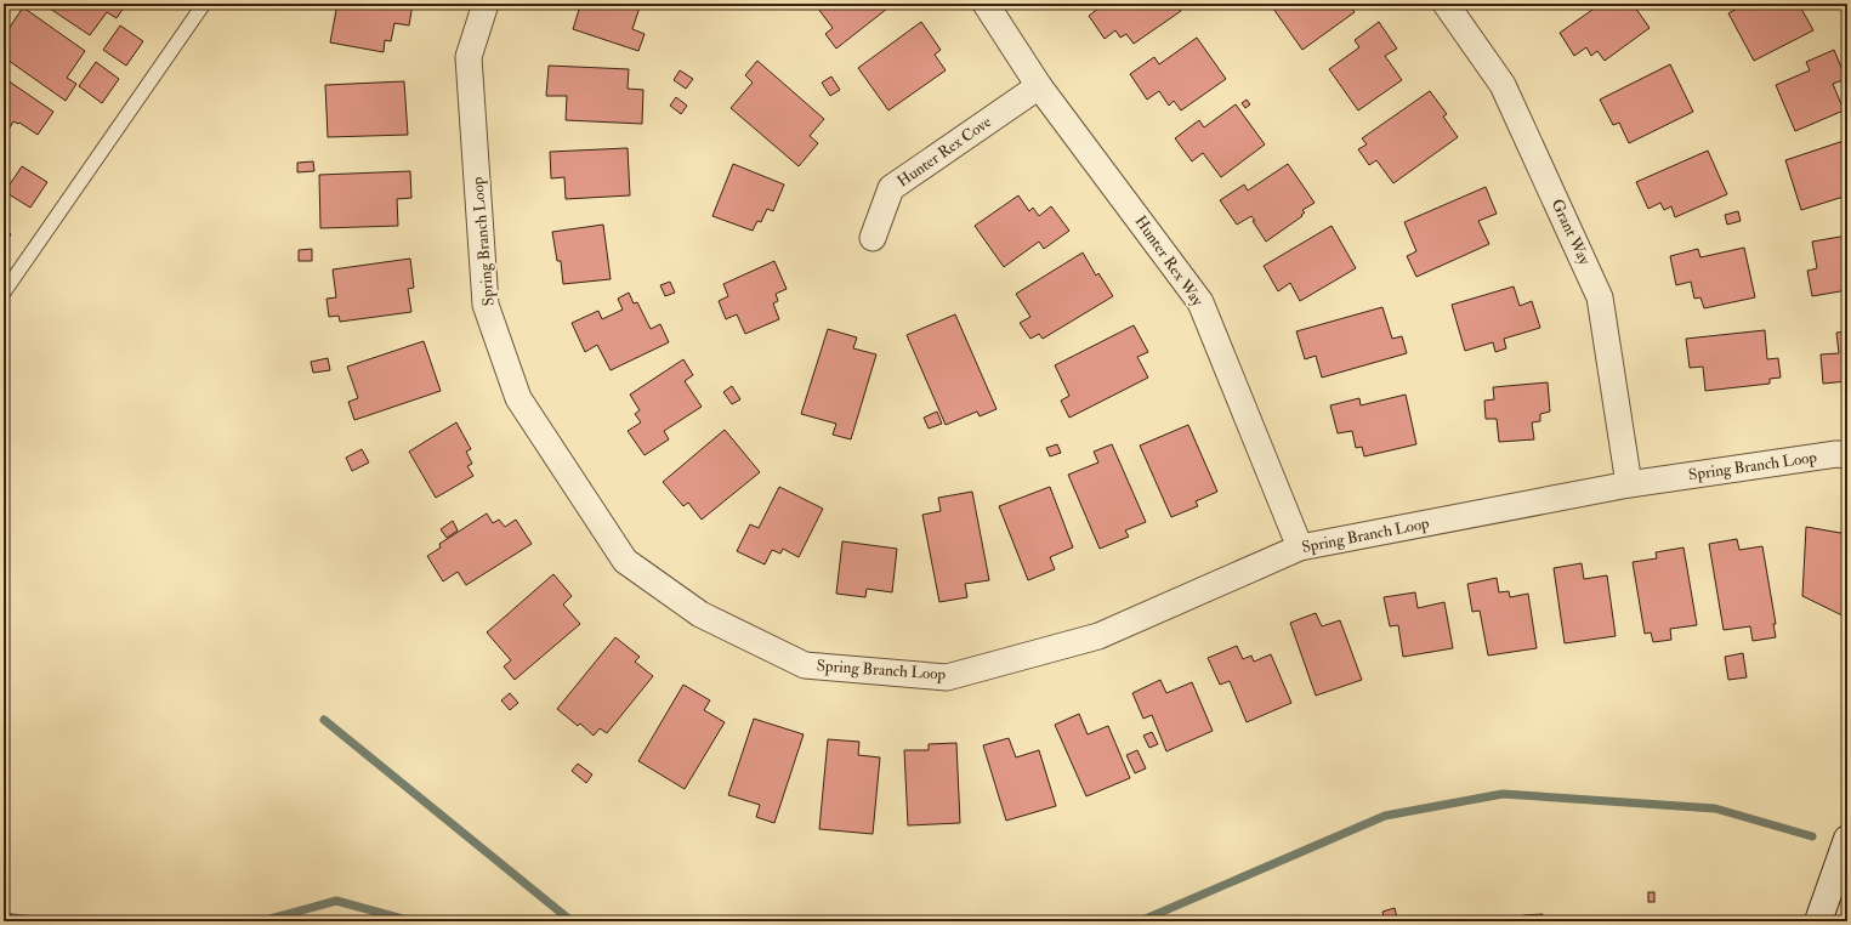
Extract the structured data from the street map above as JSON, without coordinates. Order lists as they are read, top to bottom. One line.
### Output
{"streets":{"street":["Hunter Rex Cove","Grant Way","Spring Branch Loop","Hunter Rex Way"]},"crossings":[["Hunter Rex Cove","Hunter Rex Way"],["Grant Way","Spring Branch Loop"],["Spring Branch Loop","Hunter Rex Way"]]}
